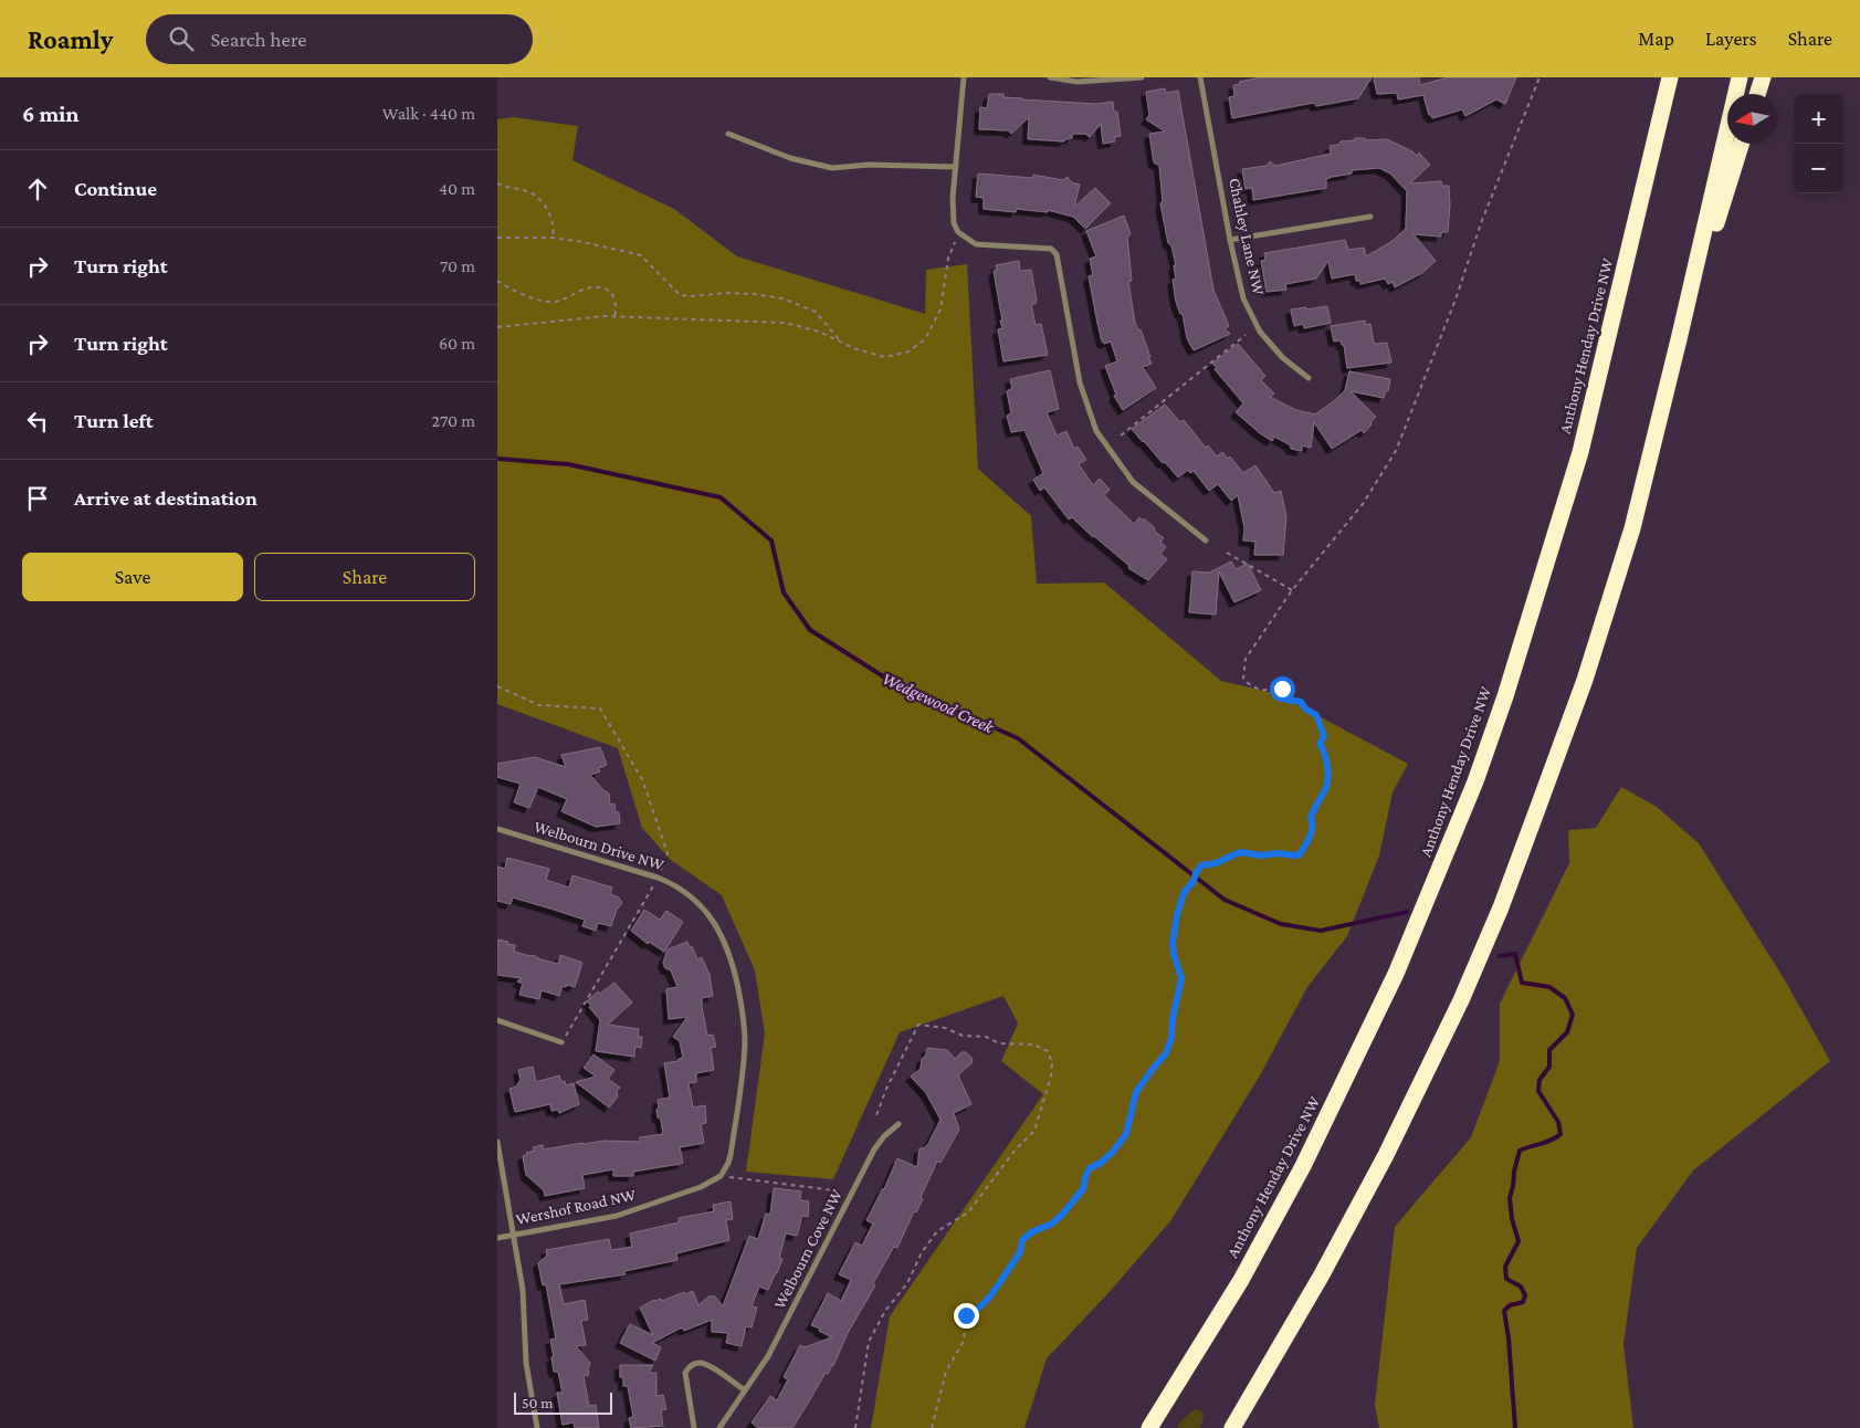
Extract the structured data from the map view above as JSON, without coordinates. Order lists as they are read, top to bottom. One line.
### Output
{"streets":{"highway":["Anthony Henday Drive NW"],"street":["Chahley Lane NW","Welbourn Drive NW","Wershof Road NW","Welbourn Cove NW"]},"crossings":[["Welbourn Drive NW","Wershof Road NW"]],"water":["Wedgewood Creek"],"scale_bar":"50 m","north":"left","page":{"header":"Roamly","search":"Search here","nav":["Map","Layers","Share"],"heading":["6 min","Walk · 440 m"],"map_buttons":["+","−"],"list":[["Continue","40 m"],["Turn right","70 m"],["Turn right","60 m"],["Turn left","270 m"],"Arrive at destination"],"buttons":["Save","Share"],"scale":"50 m"}}
